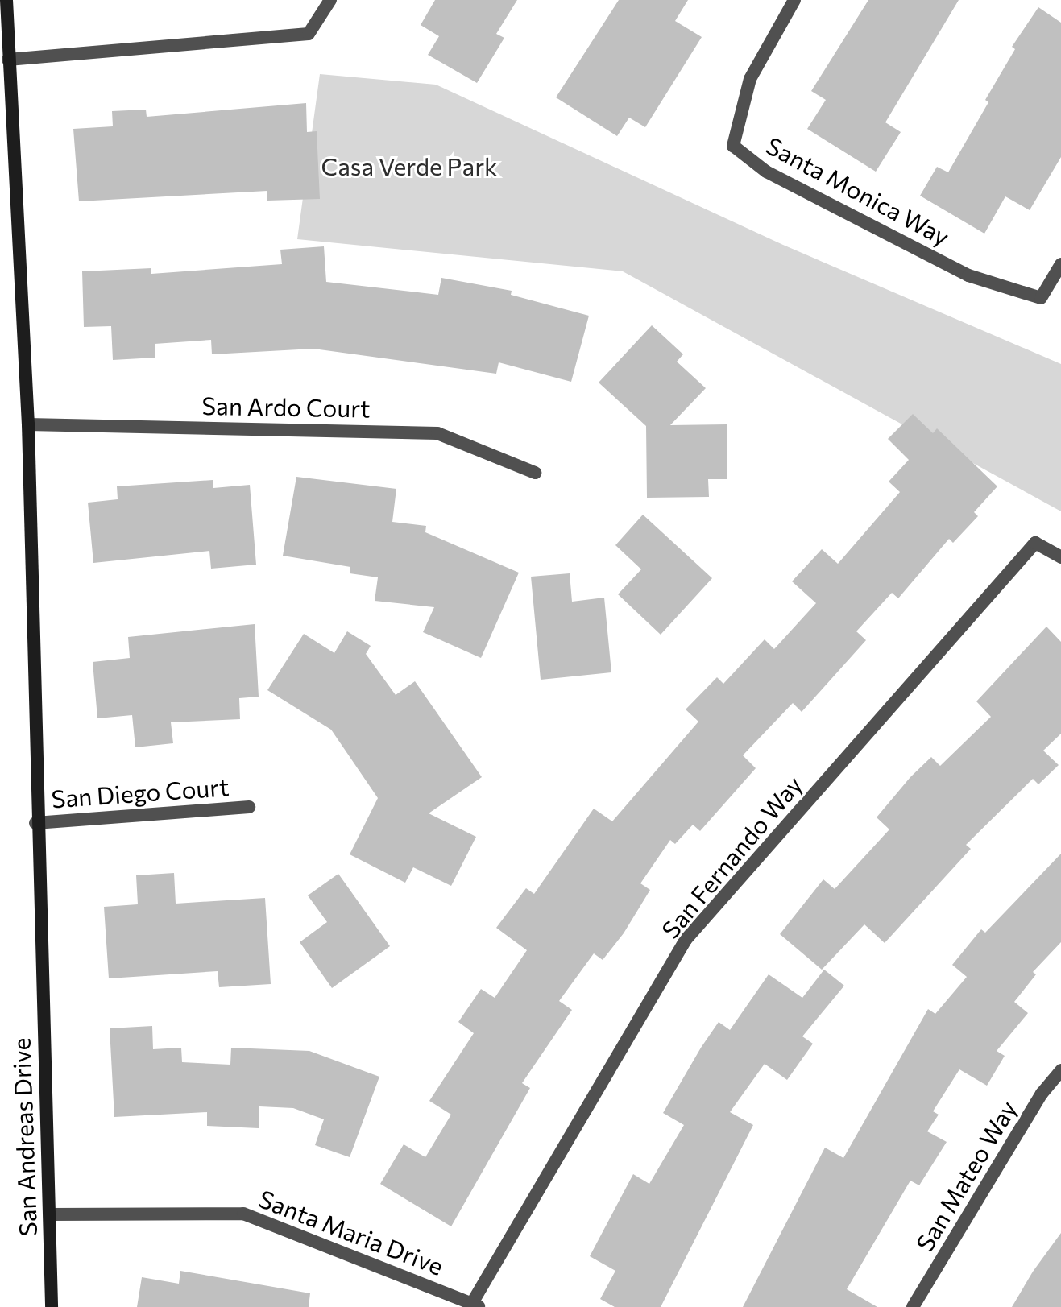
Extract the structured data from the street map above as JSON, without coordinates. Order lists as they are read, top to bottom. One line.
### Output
{"streets":{"street":["Santa Monica Way","San Ardo Court","San Diego Court","San Fernando Way","San Andreas Drive","San Mateo Way","Santa Maria Drive"]},"crossings":[["San Ardo Court","San Andreas Drive"],["San Diego Court","San Andreas Drive"],["San Fernando Way","Santa Maria Drive"],["San Andreas Drive","Santa Maria Drive"]],"parks":["Casa Verde Park"]}
